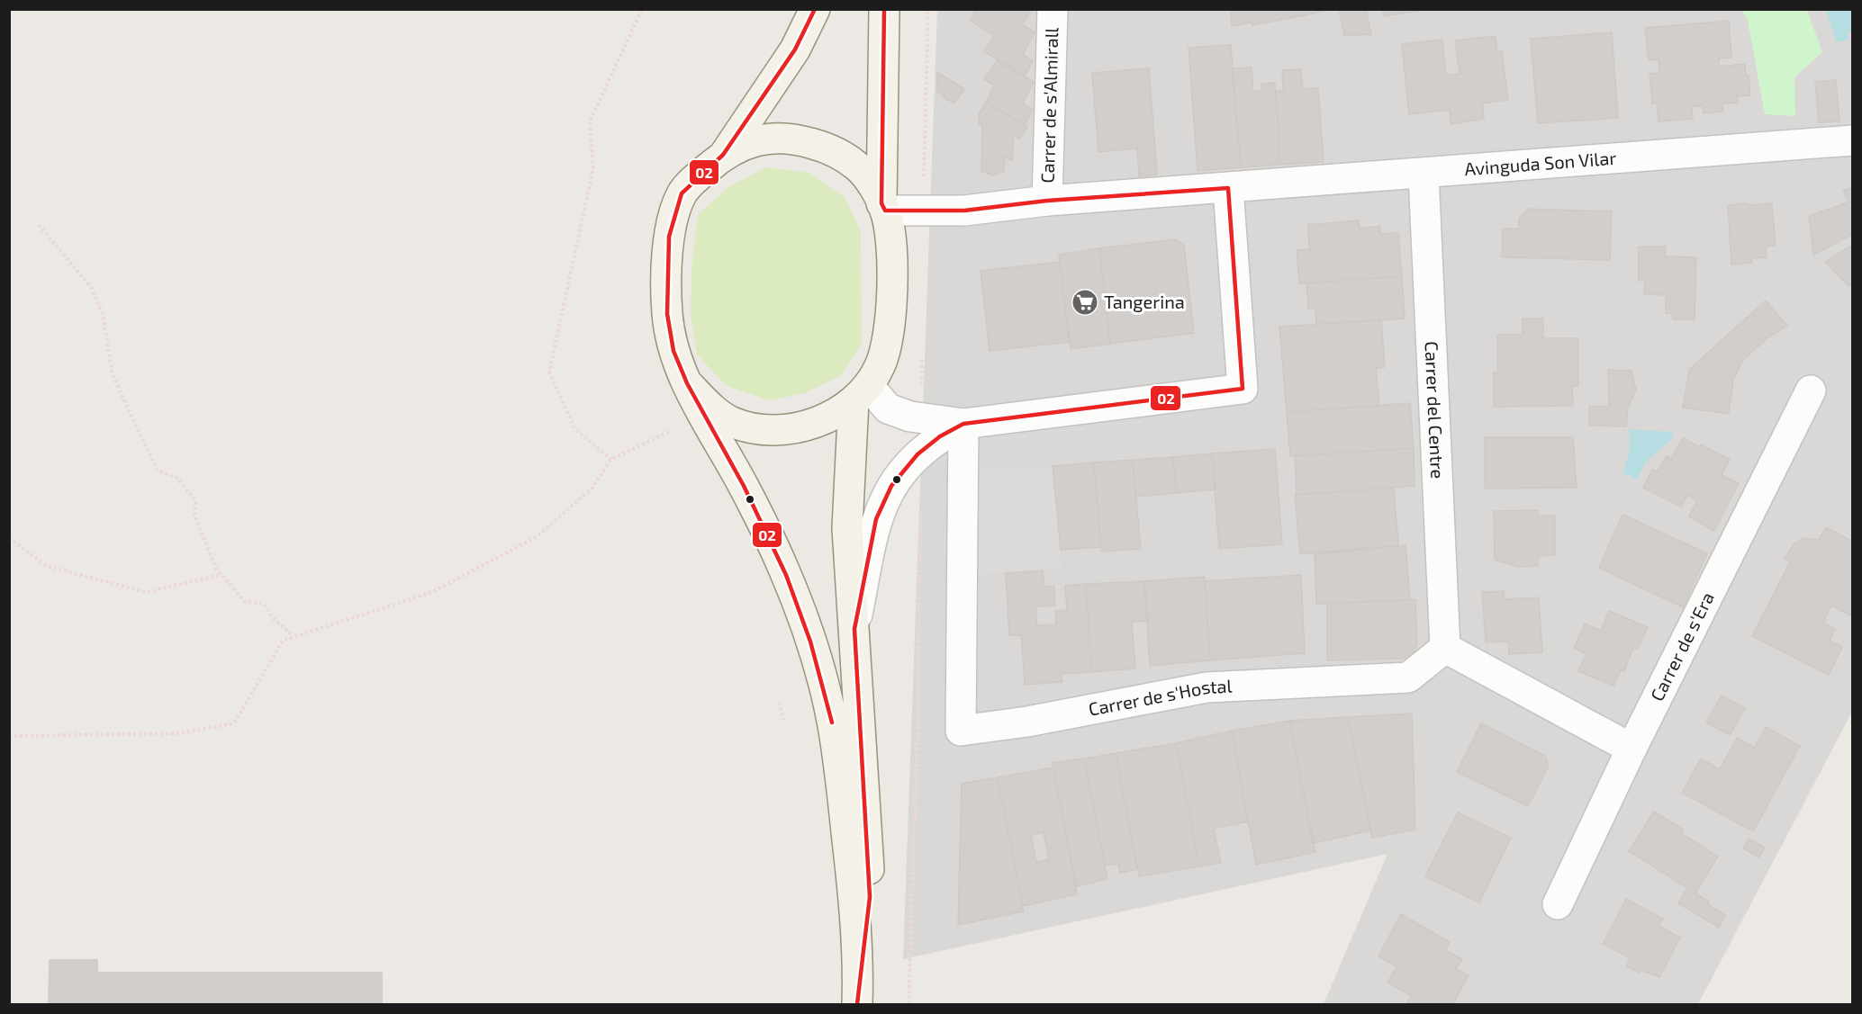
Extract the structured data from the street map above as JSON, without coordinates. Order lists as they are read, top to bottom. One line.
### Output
{"streets":{"street":["Carrer de s'Almirall","Avinguda Son Vilar","Carrer del Centre","Carrer de s'Era","Carrer de s'Hostal"]},"crossings":[["Carrer de s'Almirall","Avinguda Son Vilar"],["Avinguda Son Vilar","Carrer del Centre"],["Carrer del Centre","Carrer de s'Hostal"]],"places":{"supermarket":["Tangerina"]},"lines":["transit line 02"]}
